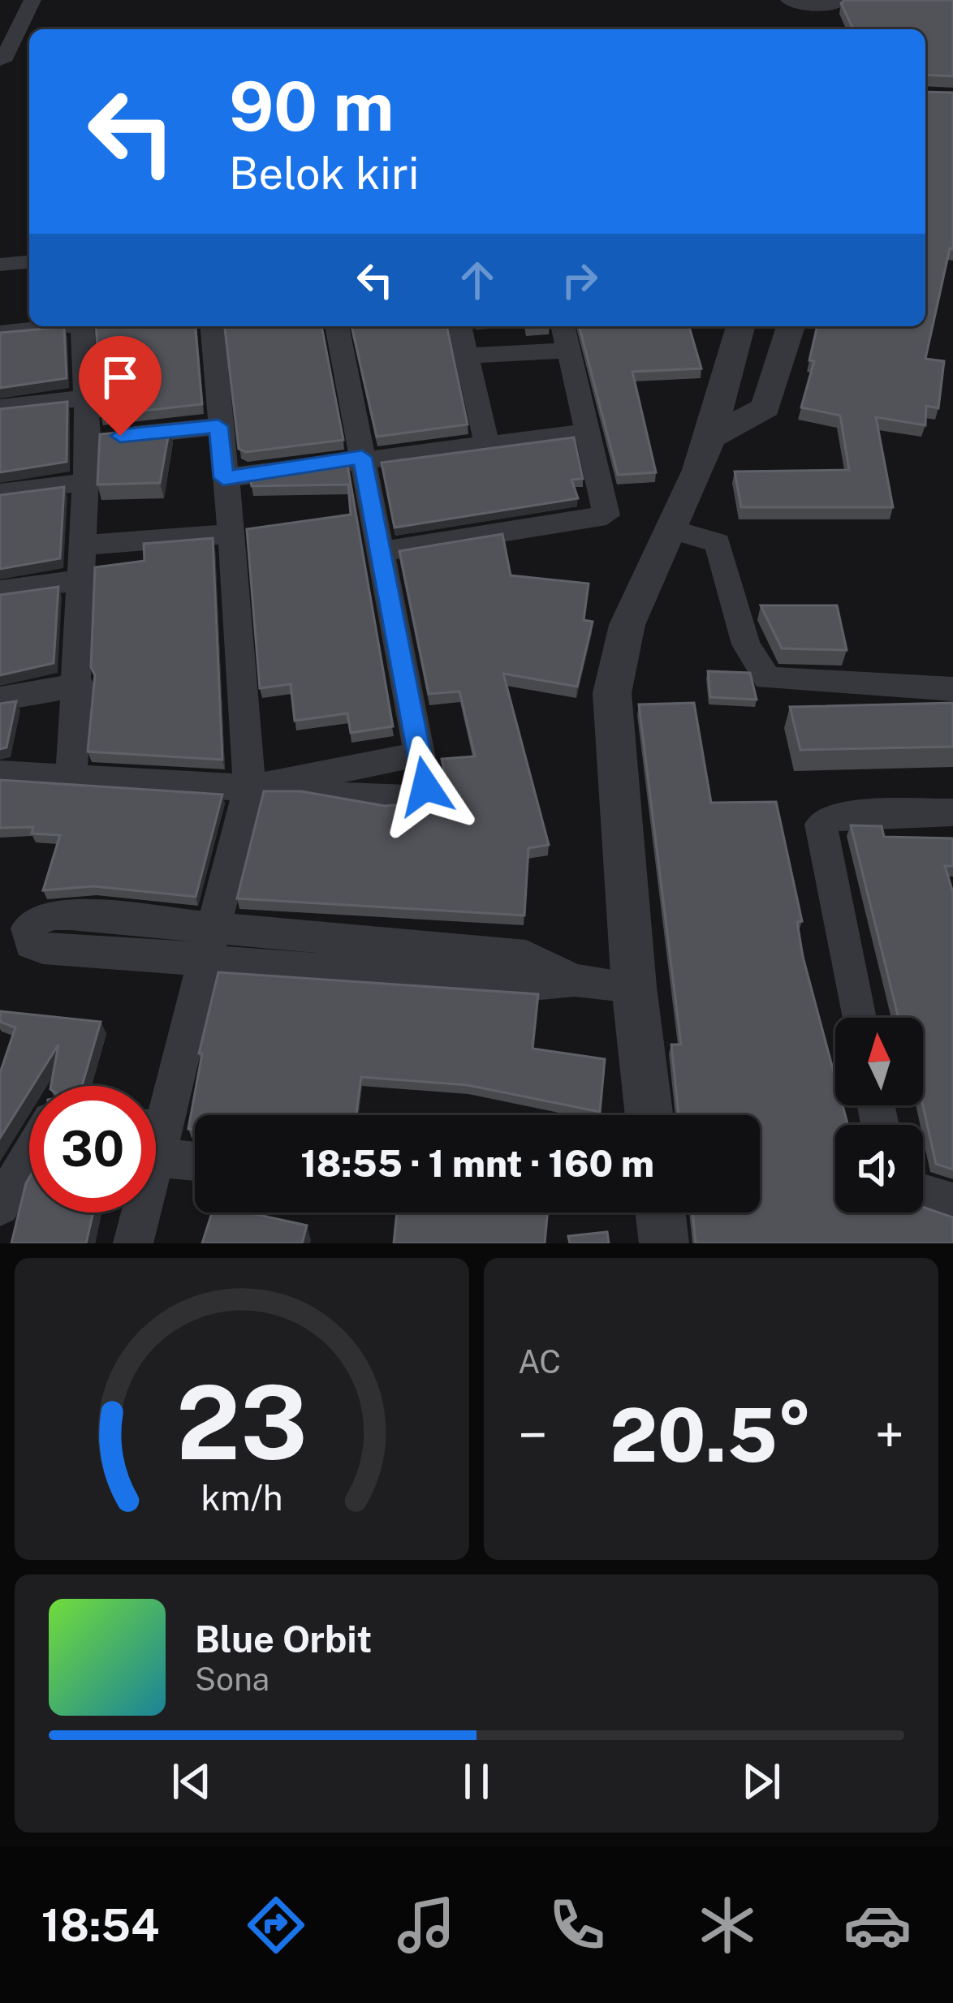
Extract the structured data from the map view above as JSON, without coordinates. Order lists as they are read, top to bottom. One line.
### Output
{"north":"top","page":{"turn":["90 m","Belok kiri"],"limit":"30","trip":"18:55 · 1 mnt · 160 m","tile":"AC","heat":["−","20.5°","+"],"song":["Blue Orbit","Sona"],"tabs":"18:54","gauge":["23","km/h"]}}
